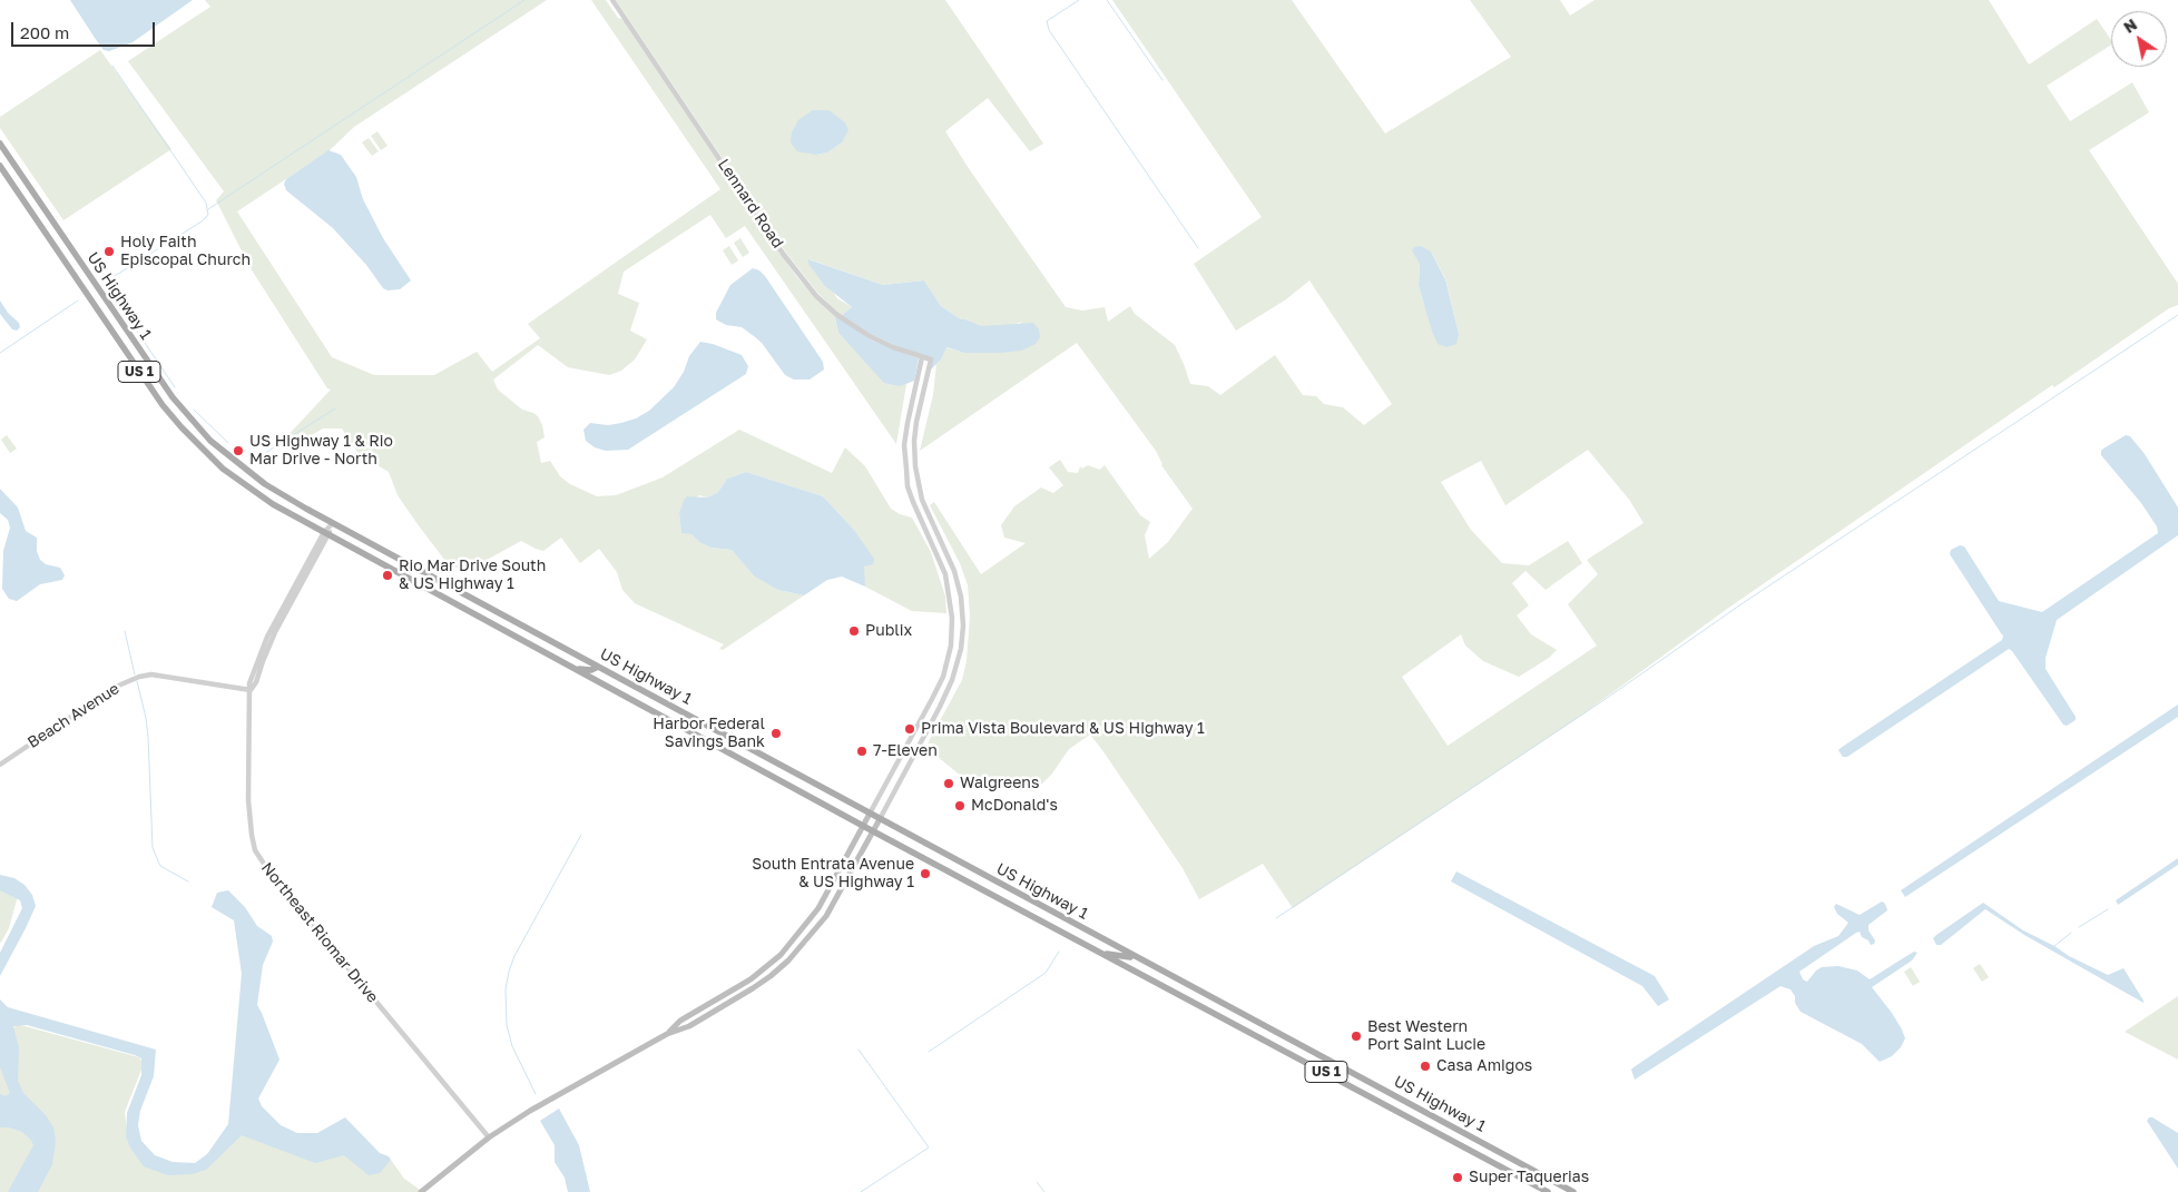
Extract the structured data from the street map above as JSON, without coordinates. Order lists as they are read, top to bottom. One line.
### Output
{"streets":{"main road":["US Highway 1","US 1"],"street":["Lennard Road","Beach Avenue","Northeast Riomar Drive"]},"crossings":[["Lennard Road","US Highway 1"],["US Highway 1","Northeast Riomar Drive"],["Beach Avenue","Northeast Riomar Drive"]],"places":["Holy Faith Episcopal Church","US Highway 1 & Rio Mar Drive - North","Rio Mar Drive South & US Highway 1","Publix","Prima Vista Boulevard & US Highway 1","Harbor Federal Savings Bank","7-Eleven","Walgreens","McDonald's","South Entrata Avenue & US Highway 1","Best Western Port Saint Lucie","Casa Amigos","Super Taquerias"],"scale_bar":"200 m","north":"top left"}
